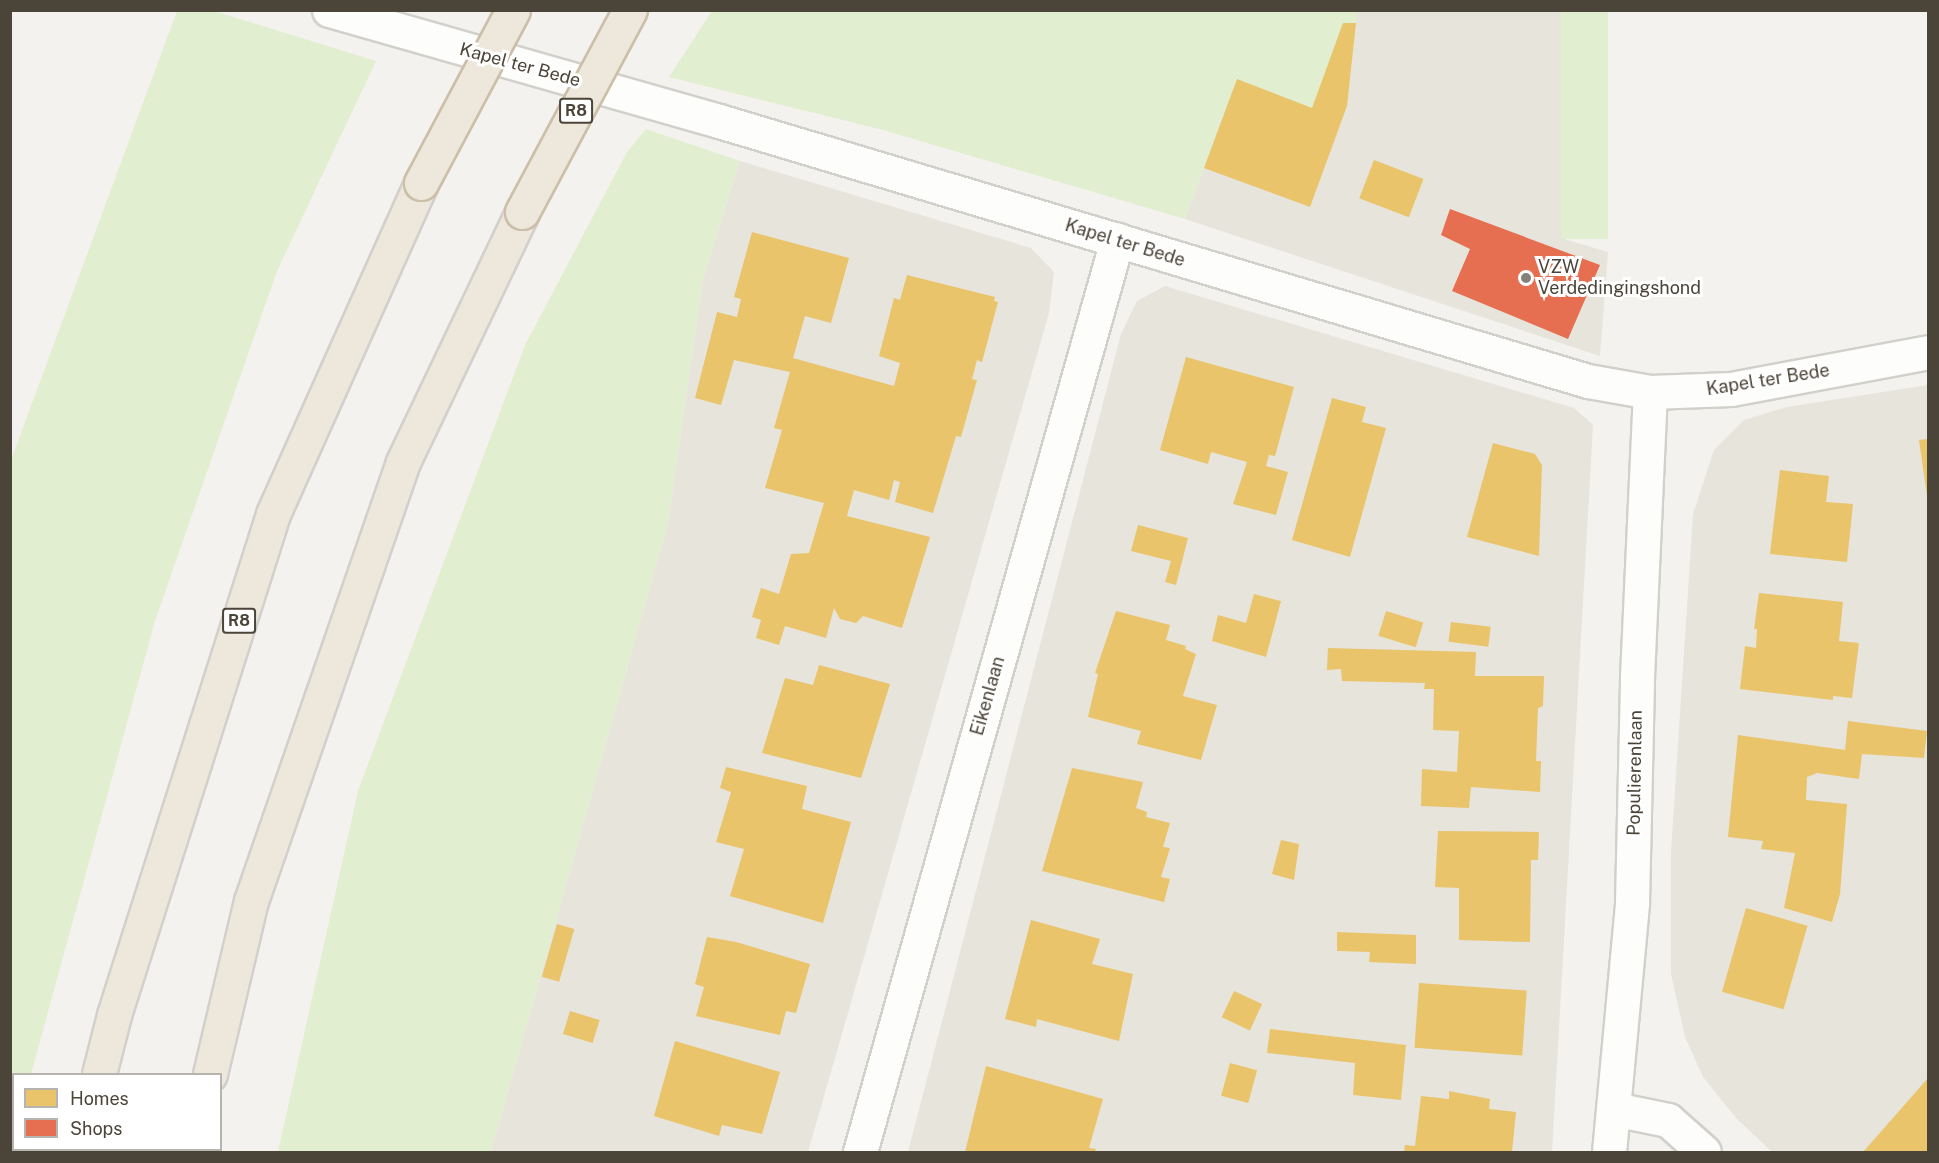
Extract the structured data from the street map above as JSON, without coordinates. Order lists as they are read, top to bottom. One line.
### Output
{"streets":{"highway":["R8"],"street":["Kapel ter Bede","Eikenlaan","Populierenlaan"]},"crossings":[["Kapel ter Bede","Eikenlaan"],["Kapel ter Bede","Populierenlaan"]],"places":["VZW Verdedingingshond"],"legend":["Homes","Shops"]}
